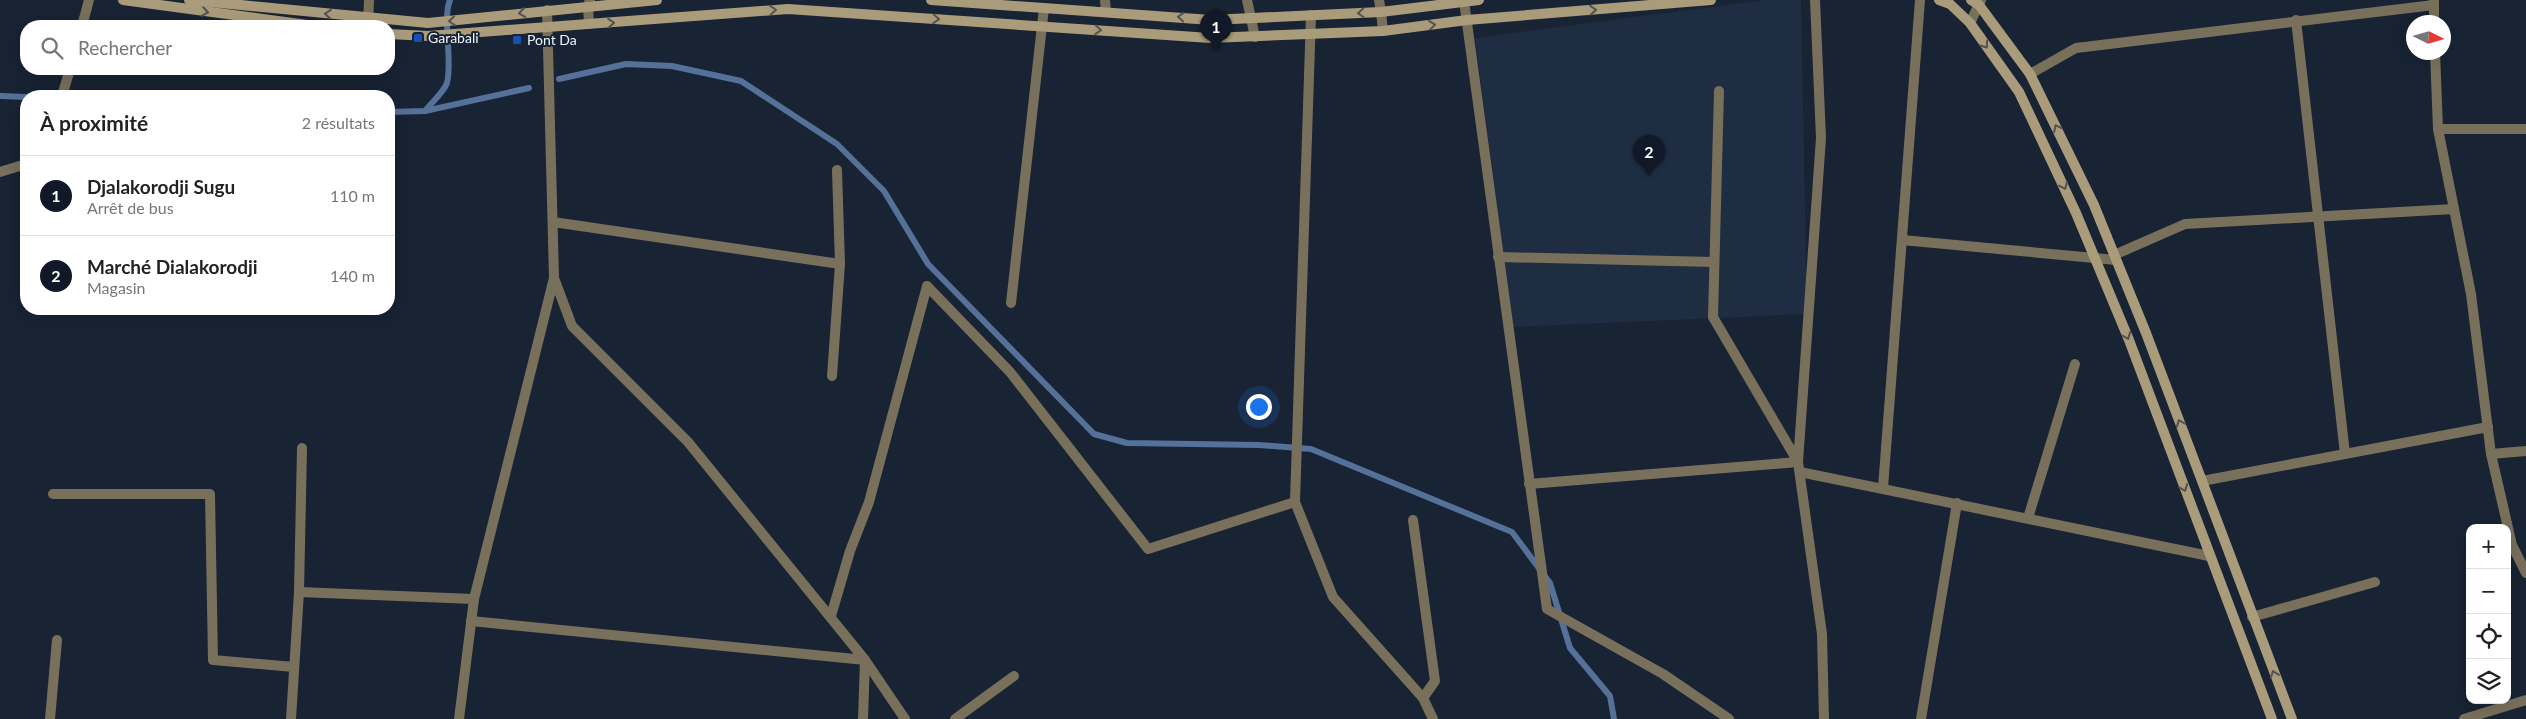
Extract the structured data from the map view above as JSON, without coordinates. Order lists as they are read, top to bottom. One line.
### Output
{"places":{"transit":["Garabali","Pont Da"]},"north":"right","page":{"pins":["1","2"],"search":"Rechercher","heading":["À proximité","2 résultats"],"list":[{"mark":"1","name":"Djalakorodji Sugu","note":"Arrêt de bus","value":"110 m"},{"mark":"2","name":"Marché Dialakorodji","note":"Magasin","value":"140 m"}],"map_buttons":["+","−"]}}
